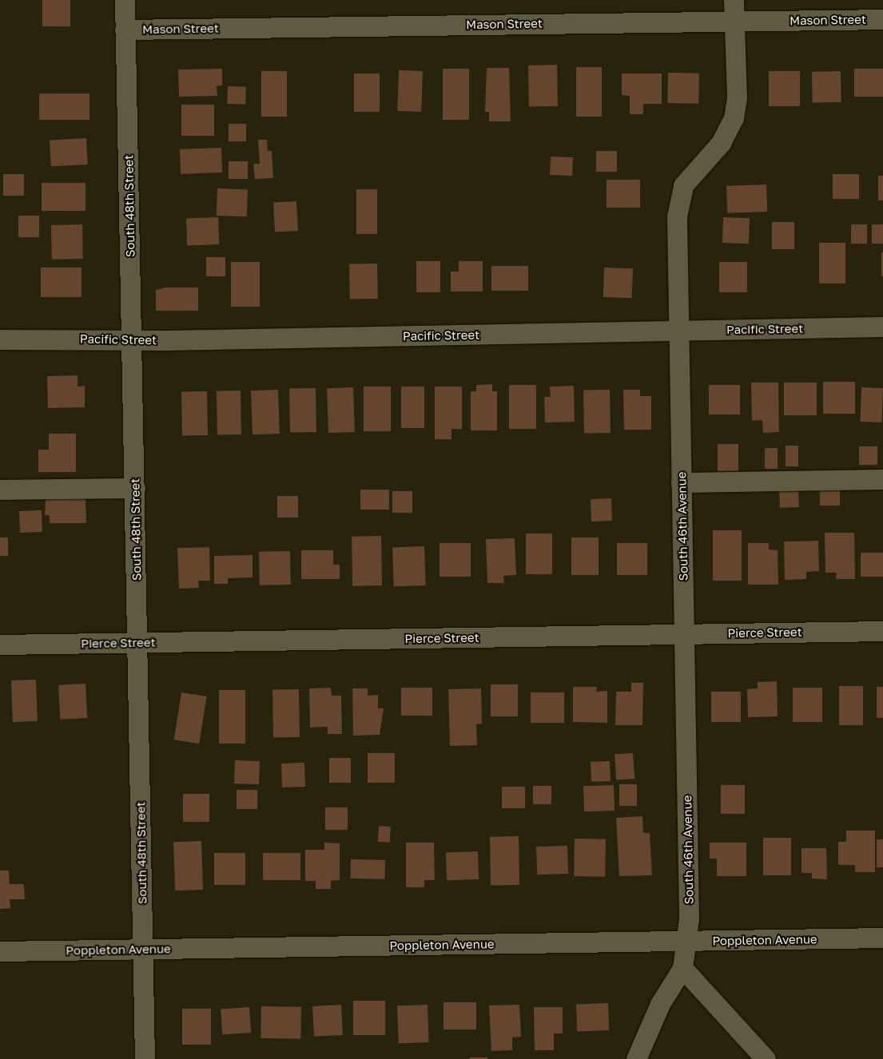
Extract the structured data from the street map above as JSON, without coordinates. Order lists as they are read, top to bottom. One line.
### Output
{"streets":{"street":["Mason Street","South 48th Street","Pacific Street","South 46th Avenue","Pierce Street","Poppleton Avenue"]},"crossings":[["Mason Street","South 48th Street"],["Mason Street","South 46th Avenue"],["South 48th Street","Pacific Street"],["South 48th Street","Pierce Street"],["South 48th Street","Poppleton Avenue"],["Pacific Street","South 46th Avenue"],["South 46th Avenue","Pierce Street"],["South 46th Avenue","Poppleton Avenue"]]}
